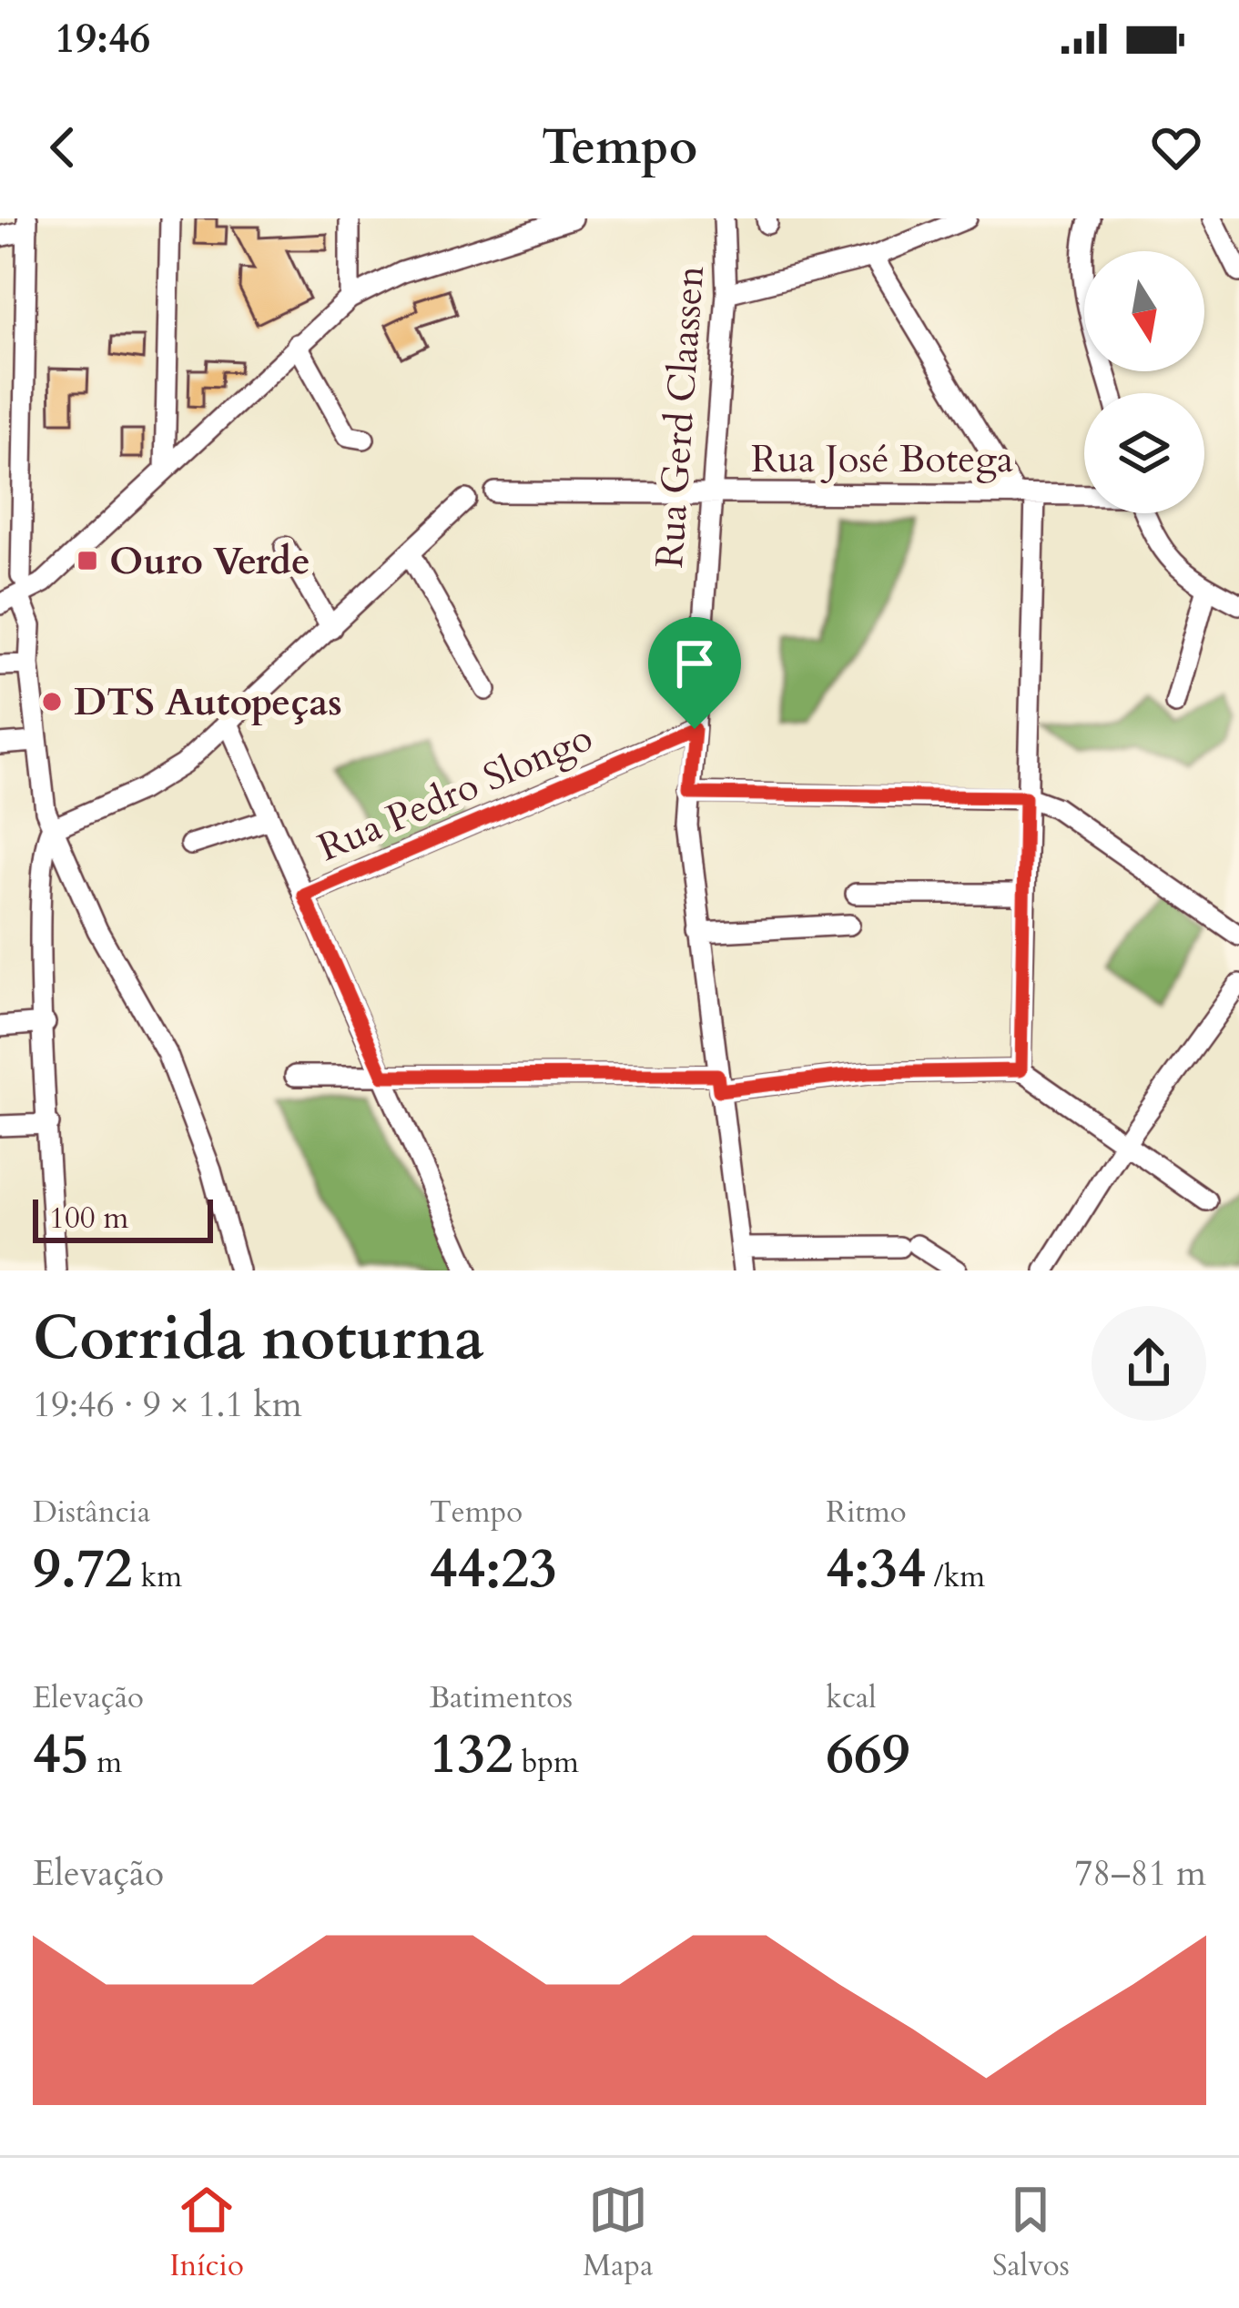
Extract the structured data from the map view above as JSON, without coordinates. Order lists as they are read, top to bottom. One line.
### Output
{"streets":{"street":["Rua Gerd Claassen","Rua José Botega","Rua Pedro Slongo"]},"crossings":[["Rua Gerd Claassen","Rua José Botega"],["Rua Gerd Claassen","Rua Pedro Slongo"]],"places":{"transit":["Ouro Verde"],"other":["DTS Autopeças"]},"scale_bar":"100 m","north":"bottom","page":{"status":"19:46","header":"Tempo","scale":"100 m","heading":["Corrida noturna","19:46 · 9 × 1.1 km"],"stats":[["Distância","9.72 km"],["Tempo","44:23"],["Ritmo","4:34 /km"],["Elevação","45 m"],["Batimentos","132 bpm"],["kcal","669"]],"chart":["Elevação","78–81 m"],"tabs":["Início","Mapa","Salvos"]}}
